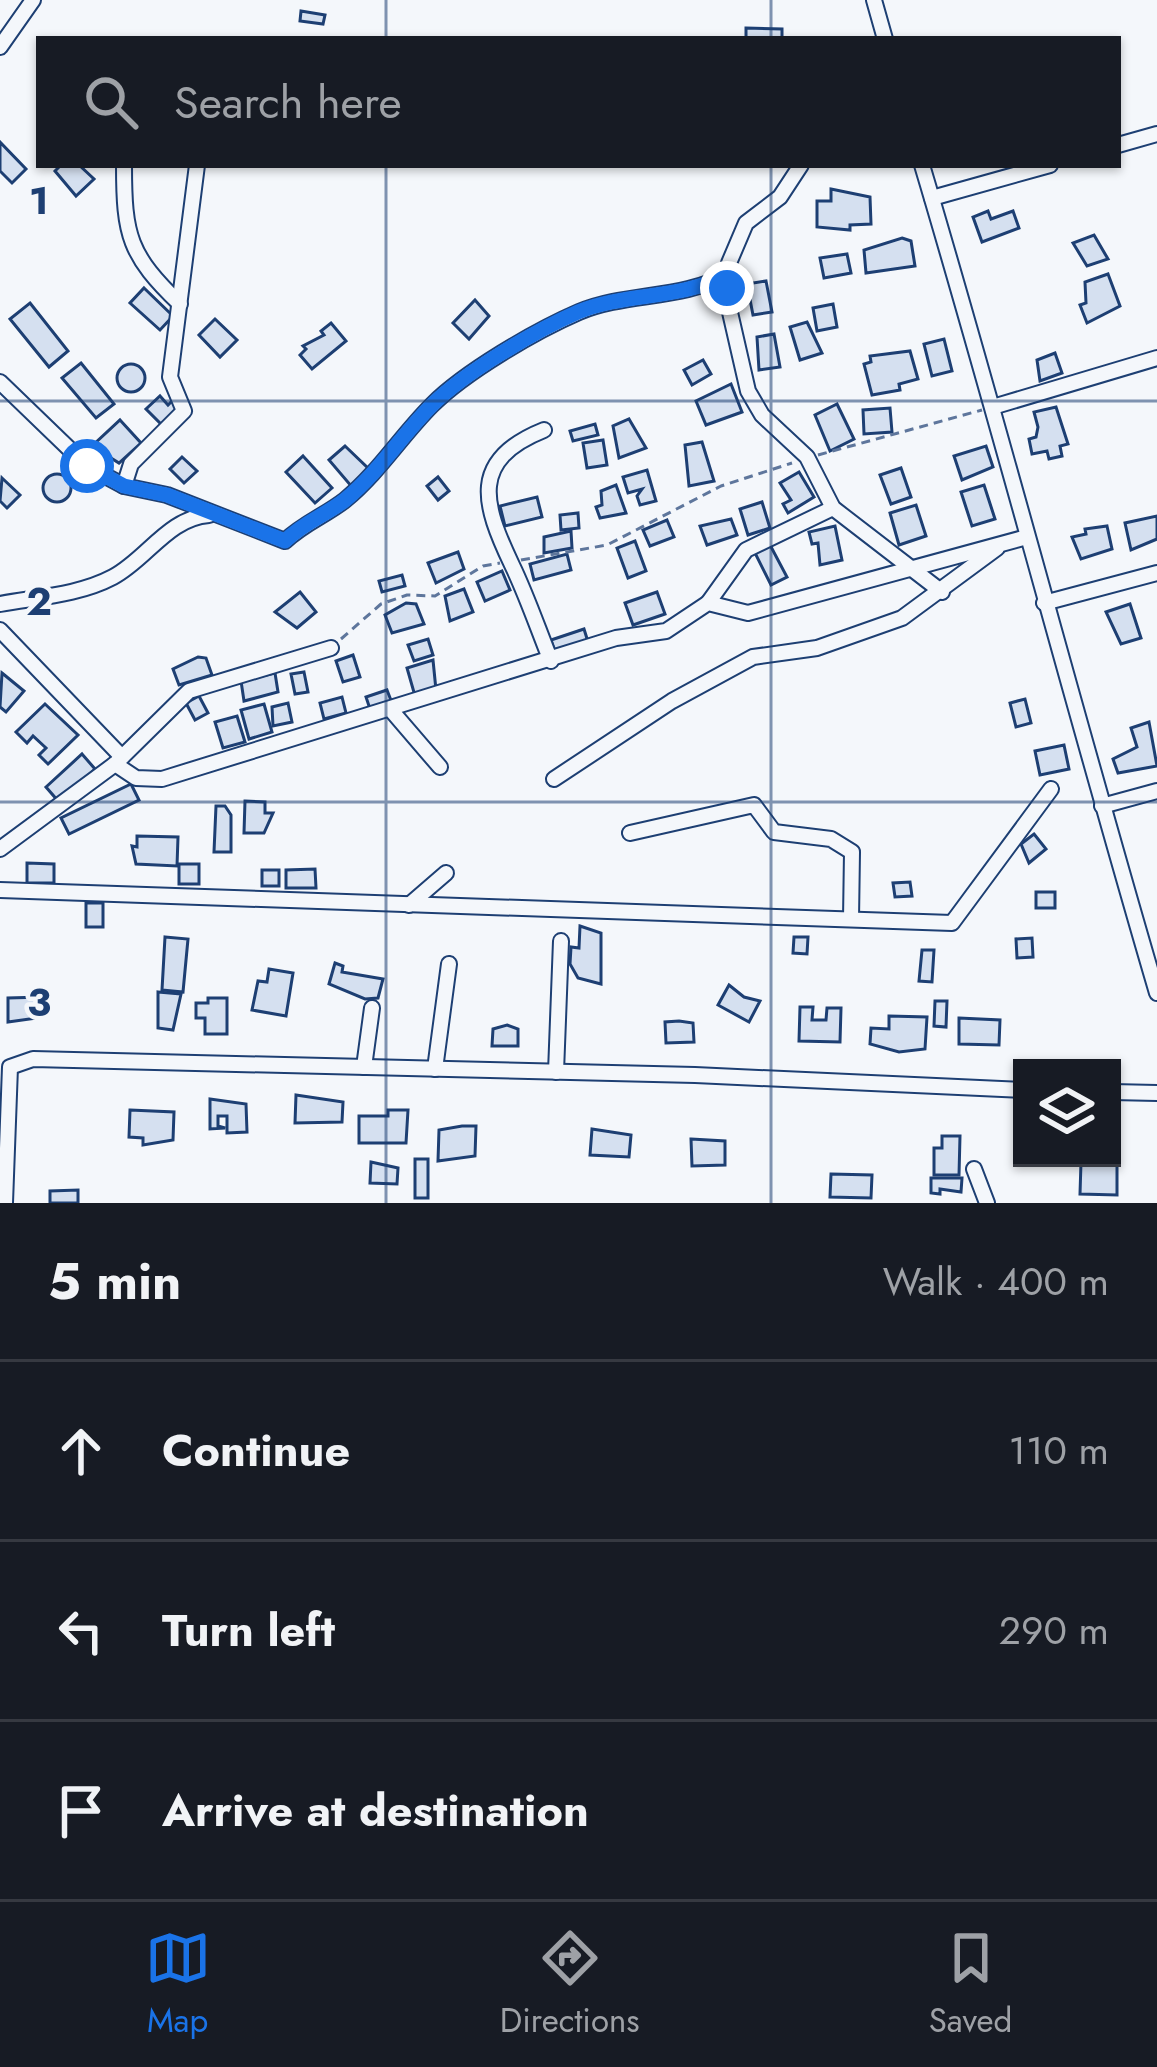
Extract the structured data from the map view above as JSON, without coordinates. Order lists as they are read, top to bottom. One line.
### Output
{"page":{"search":"Search here","heading":["5 min","Walk · 400 m"],"list":[["Continue","110 m"],["Turn left","290 m"],"Arrive at destination"],"nav":["Map","Directions","Saved"]},"grid":{"rows":["1","2","3"]}}
